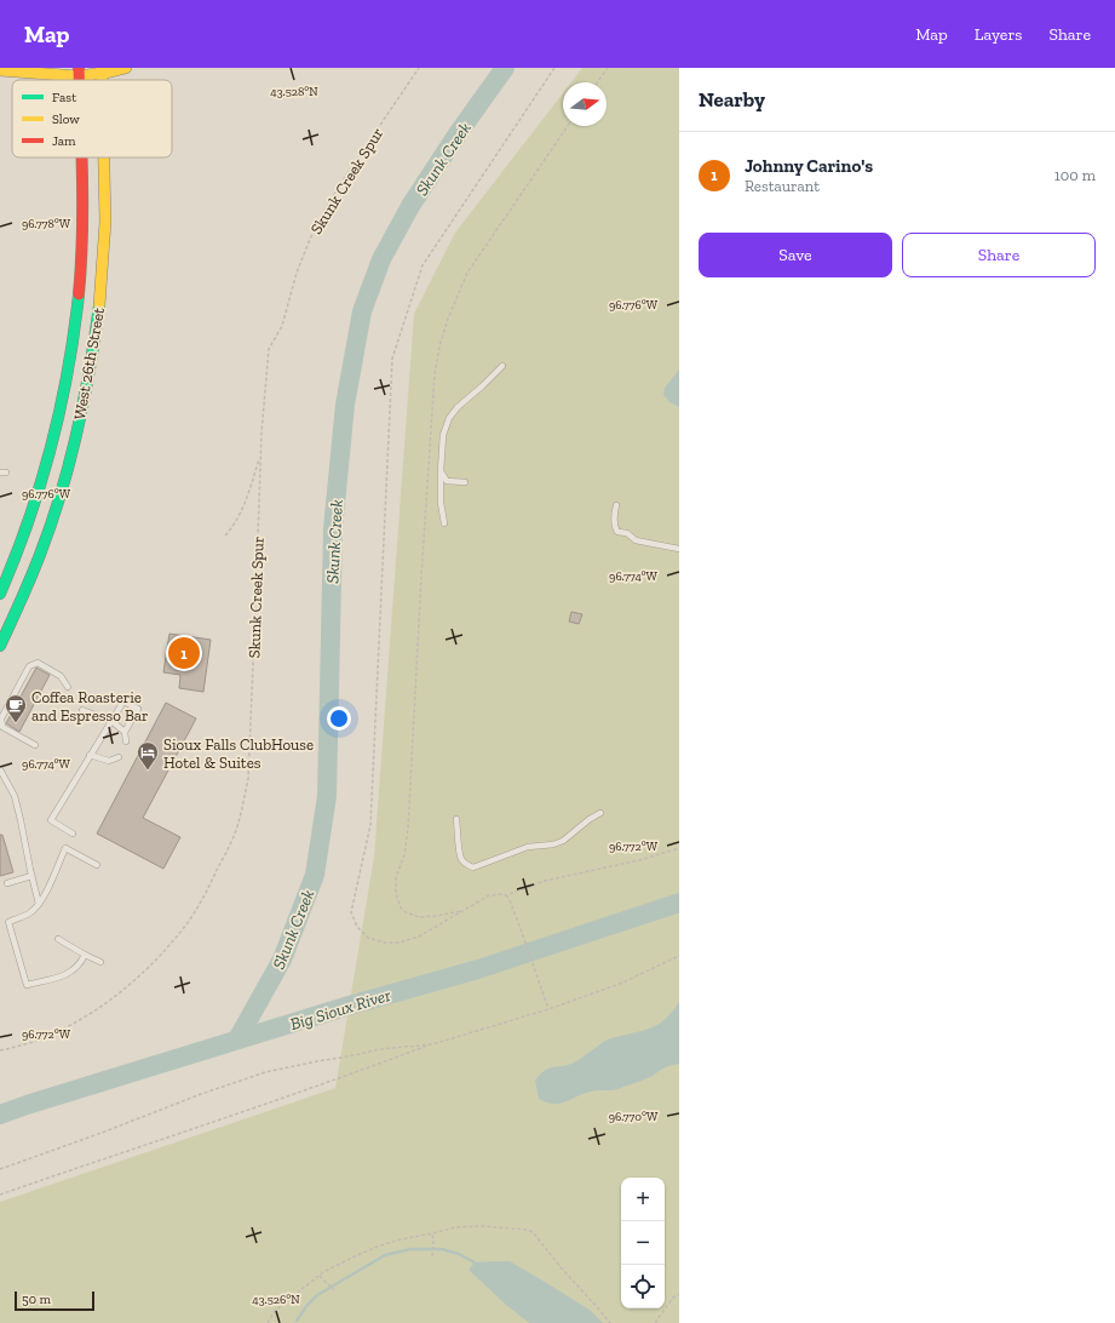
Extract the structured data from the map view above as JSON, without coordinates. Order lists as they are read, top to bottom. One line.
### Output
{"streets":{"main road":["West 26th Street"],"path":["Skunk Creek Spur"]},"water":["Skunk Creek","Big Sioux River"],"places":{"cafe":["Coffea Roasterie and Espresso Bar"],"hotel":["Sioux Falls ClubHouse Hotel & Suites"]},"legend":["Fast","Slow","Jam"],"scale_bar":"50 m","north":"right","page":{"header":"Map","nav":["Map","Layers","Share"],"heading":"Nearby","list":[{"mark":"1","name":"Johnny Carino's","note":"Restaurant","value":"100 m"}],"buttons":["Save","Share"],"pins":"1","map_buttons":["+","−"],"scale":"50 m"},"coordinates":["43.528°N","96.778°W","96.776°W","96.774°W","96.772°W","96.770°W","43.526°N"]}
